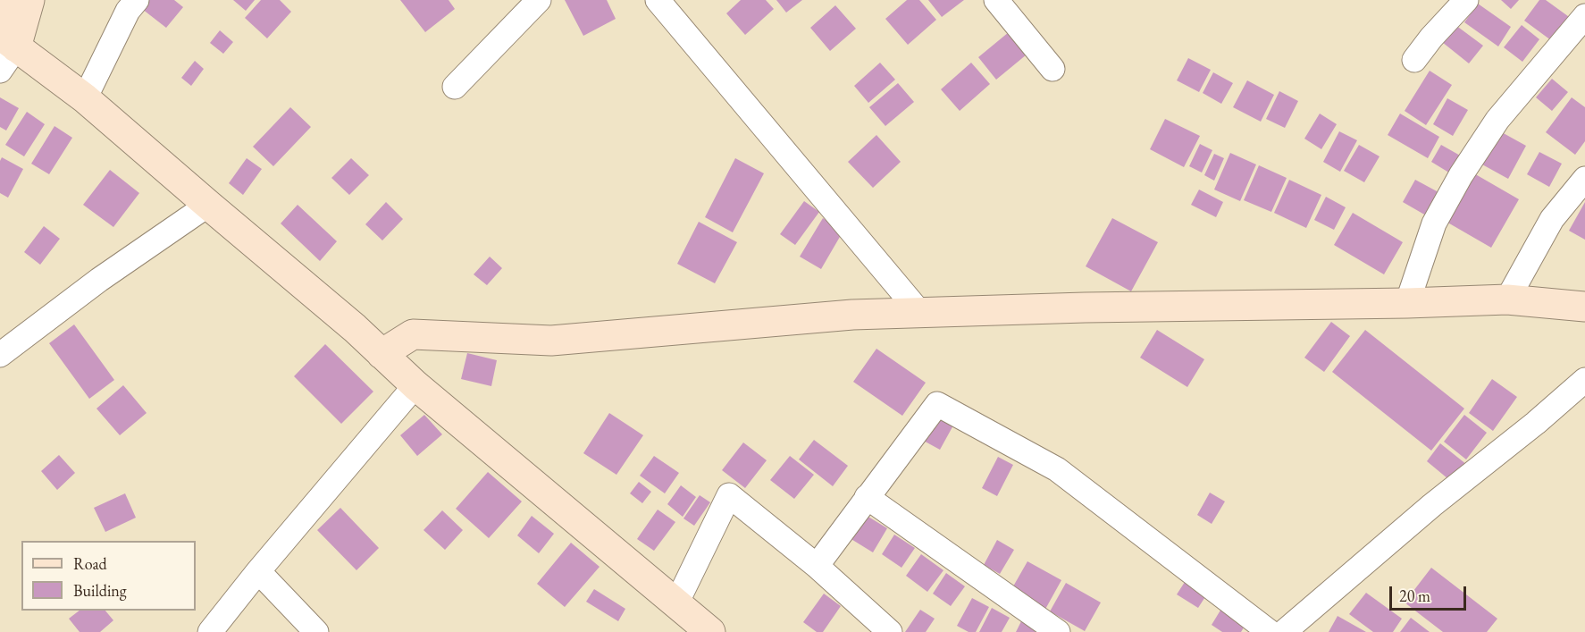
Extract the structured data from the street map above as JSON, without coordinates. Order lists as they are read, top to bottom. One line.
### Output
{"legend":["Road","Building"],"scale_bar":"20 m"}
